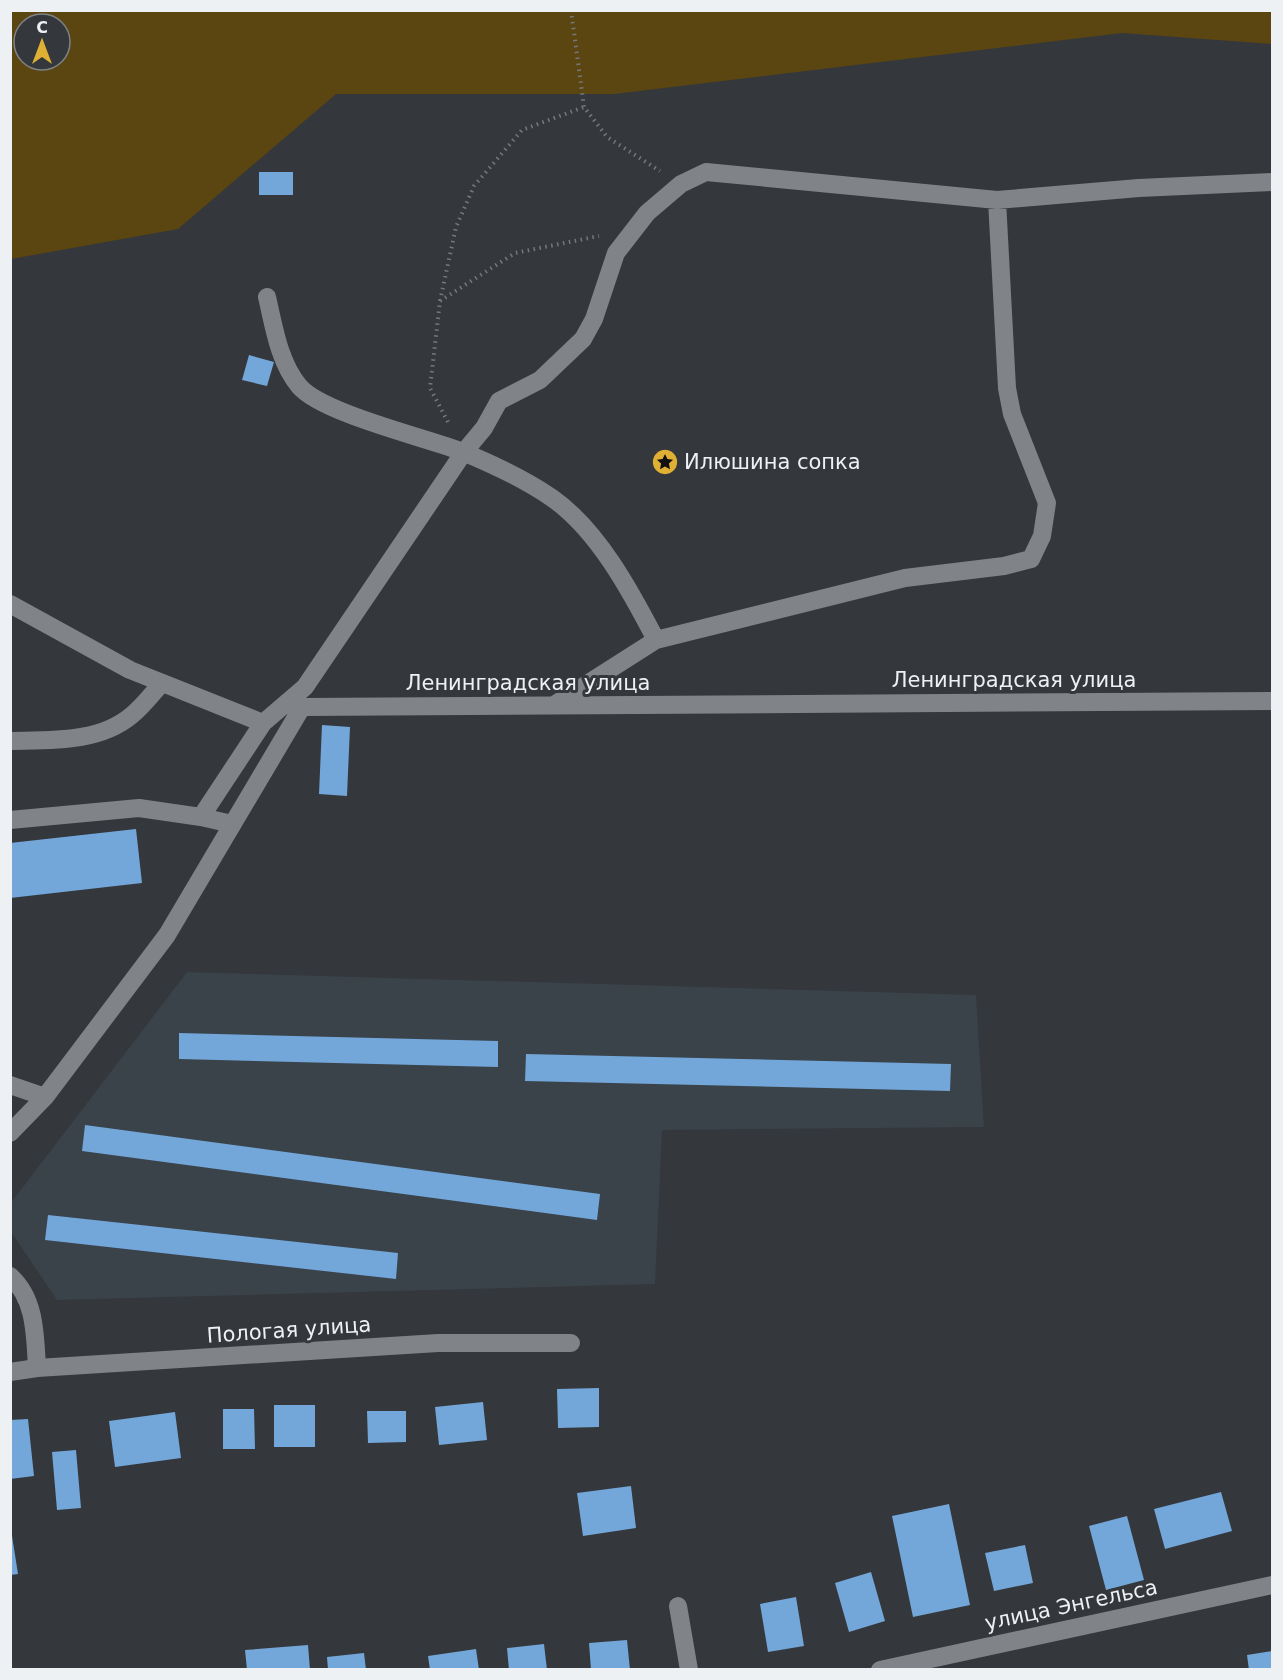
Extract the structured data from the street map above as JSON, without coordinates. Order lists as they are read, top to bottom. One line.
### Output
{"streets":{"street":["Ленинградская улица","Пологая улица","улица Энгельса"]},"places":{"place":["Илюшина сопка"]},"north":"top"}
